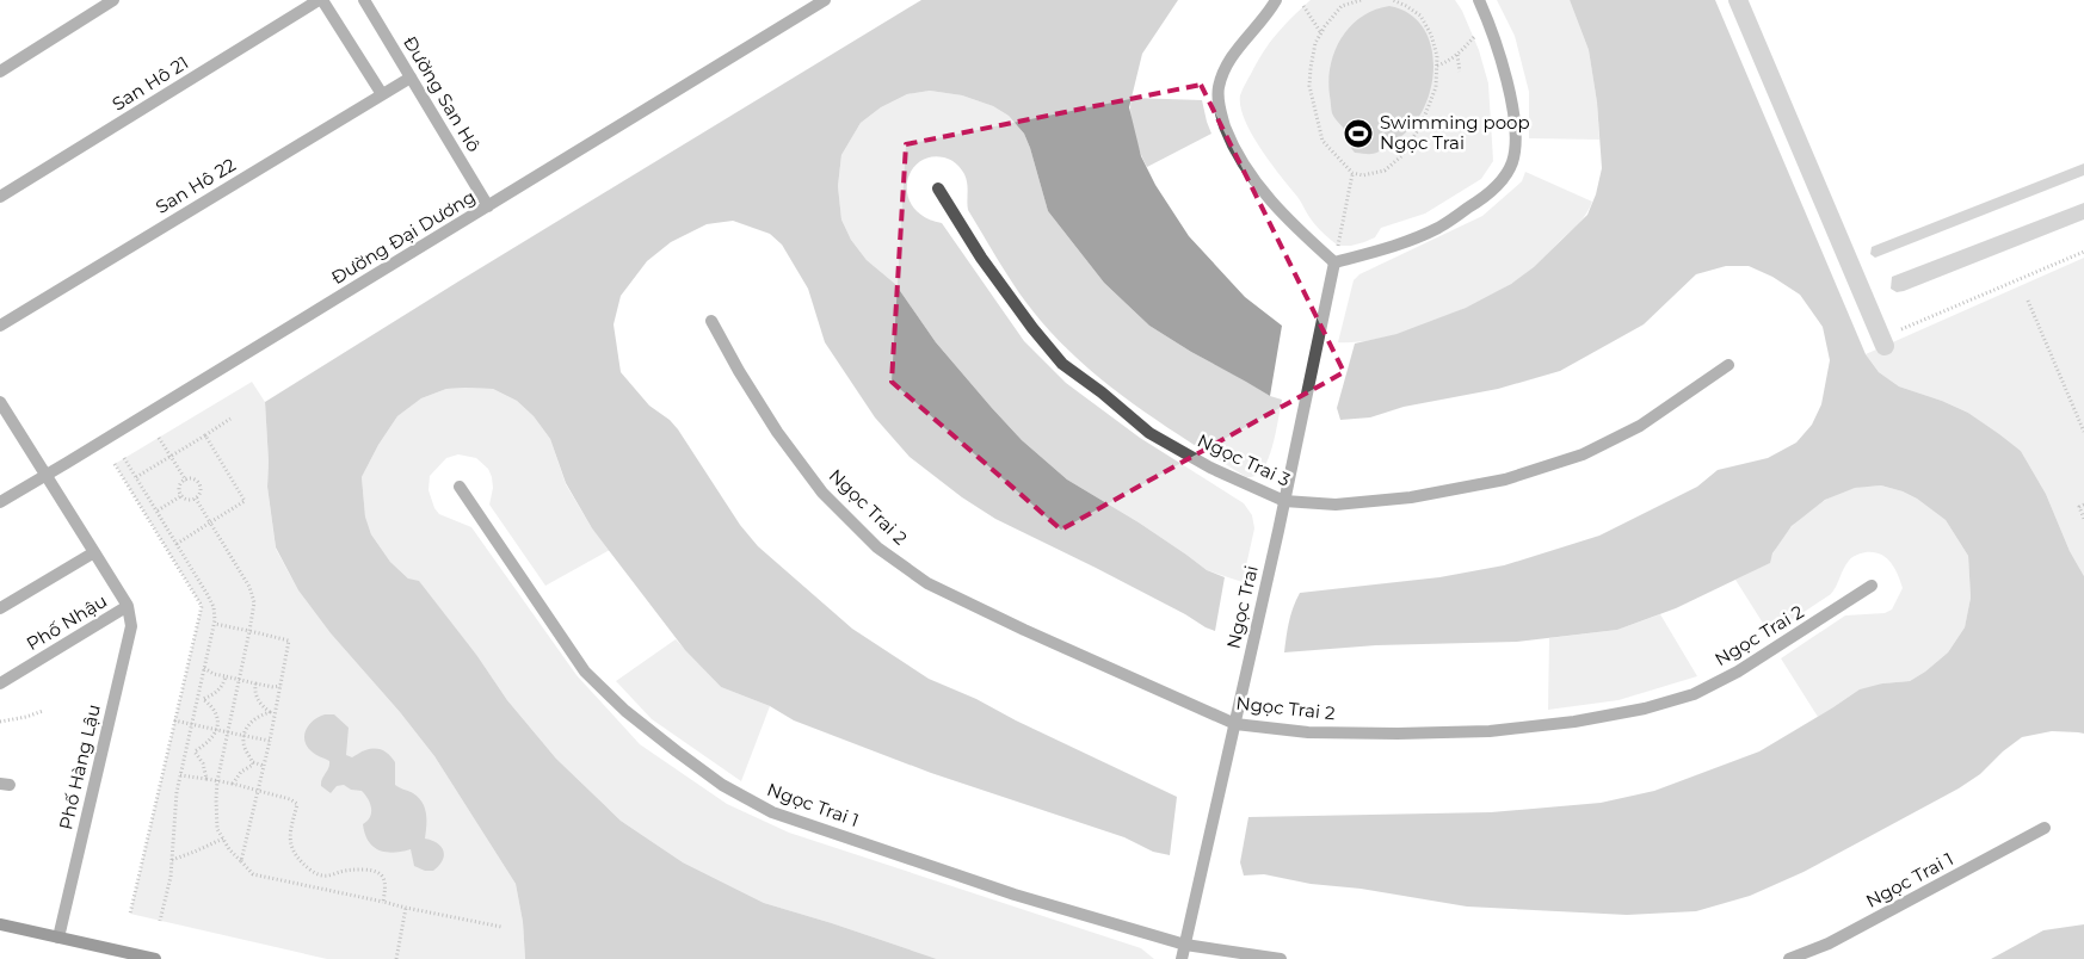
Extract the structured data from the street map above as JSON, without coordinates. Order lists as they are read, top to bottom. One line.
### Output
{"streets":{"street":["San Hô 21","Đường San Hô","San Hô 22","Đường Đại Dương","Ngọc Trai 3","Ngọc Trai 2","Ngọc Trai","Phố Nhậu","Phố Hàng Lậu","Ngọc Trai 1"]},"crossings":[["Đường San Hô","San Hô 22"],["Đường San Hô","Đường Đại Dương"],["Đường Đại Dương","Phố Nhậu"],["Ngọc Trai 3","Ngọc Trai"],["Ngọc Trai 2","Ngọc Trai"],["Ngọc Trai","Ngọc Trai 1"],["Phố Nhậu","Phố Hàng Lậu"]],"places":{"sports":["Swimming poop Ngọc Trai"]}}
